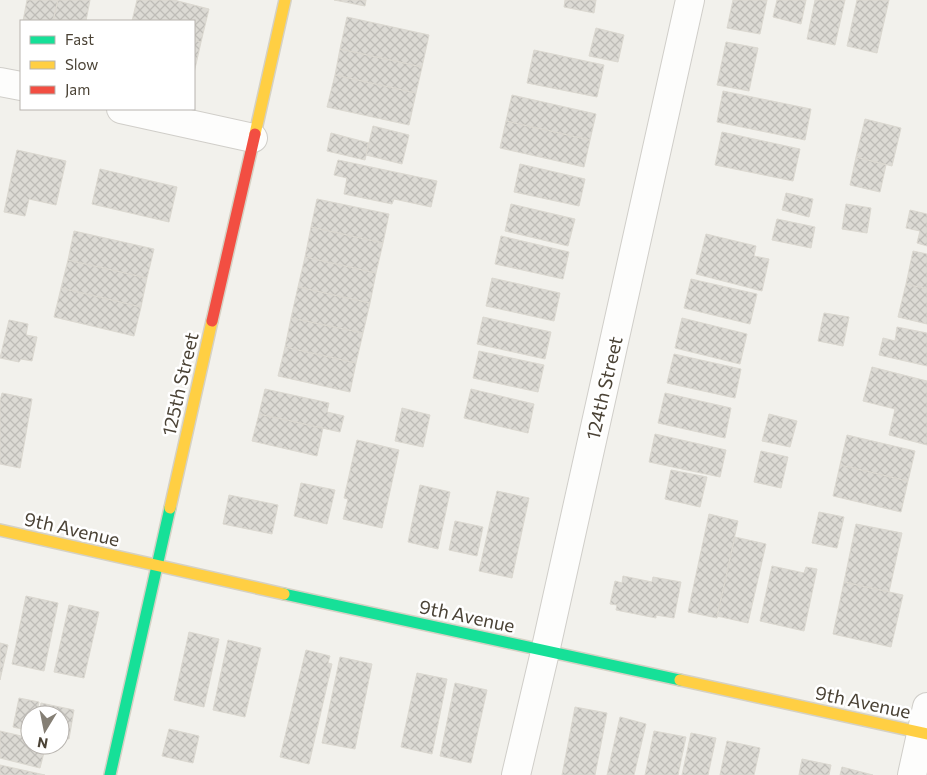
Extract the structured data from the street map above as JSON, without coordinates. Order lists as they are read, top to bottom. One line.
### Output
{"streets":{"street":["125th Street","124th Street","9th Avenue"]},"crossings":[["125th Street","9th Avenue"],["124th Street","9th Avenue"]],"legend":["Fast","Slow","Jam"],"north":"bottom"}
